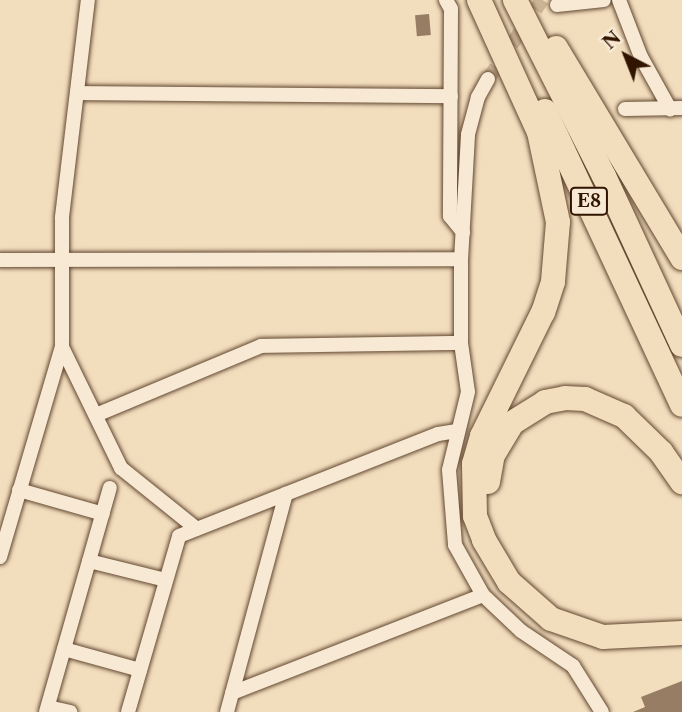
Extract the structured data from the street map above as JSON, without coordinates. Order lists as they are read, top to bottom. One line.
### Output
{"streets":{"highway":["E8"]},"north":"top left"}
